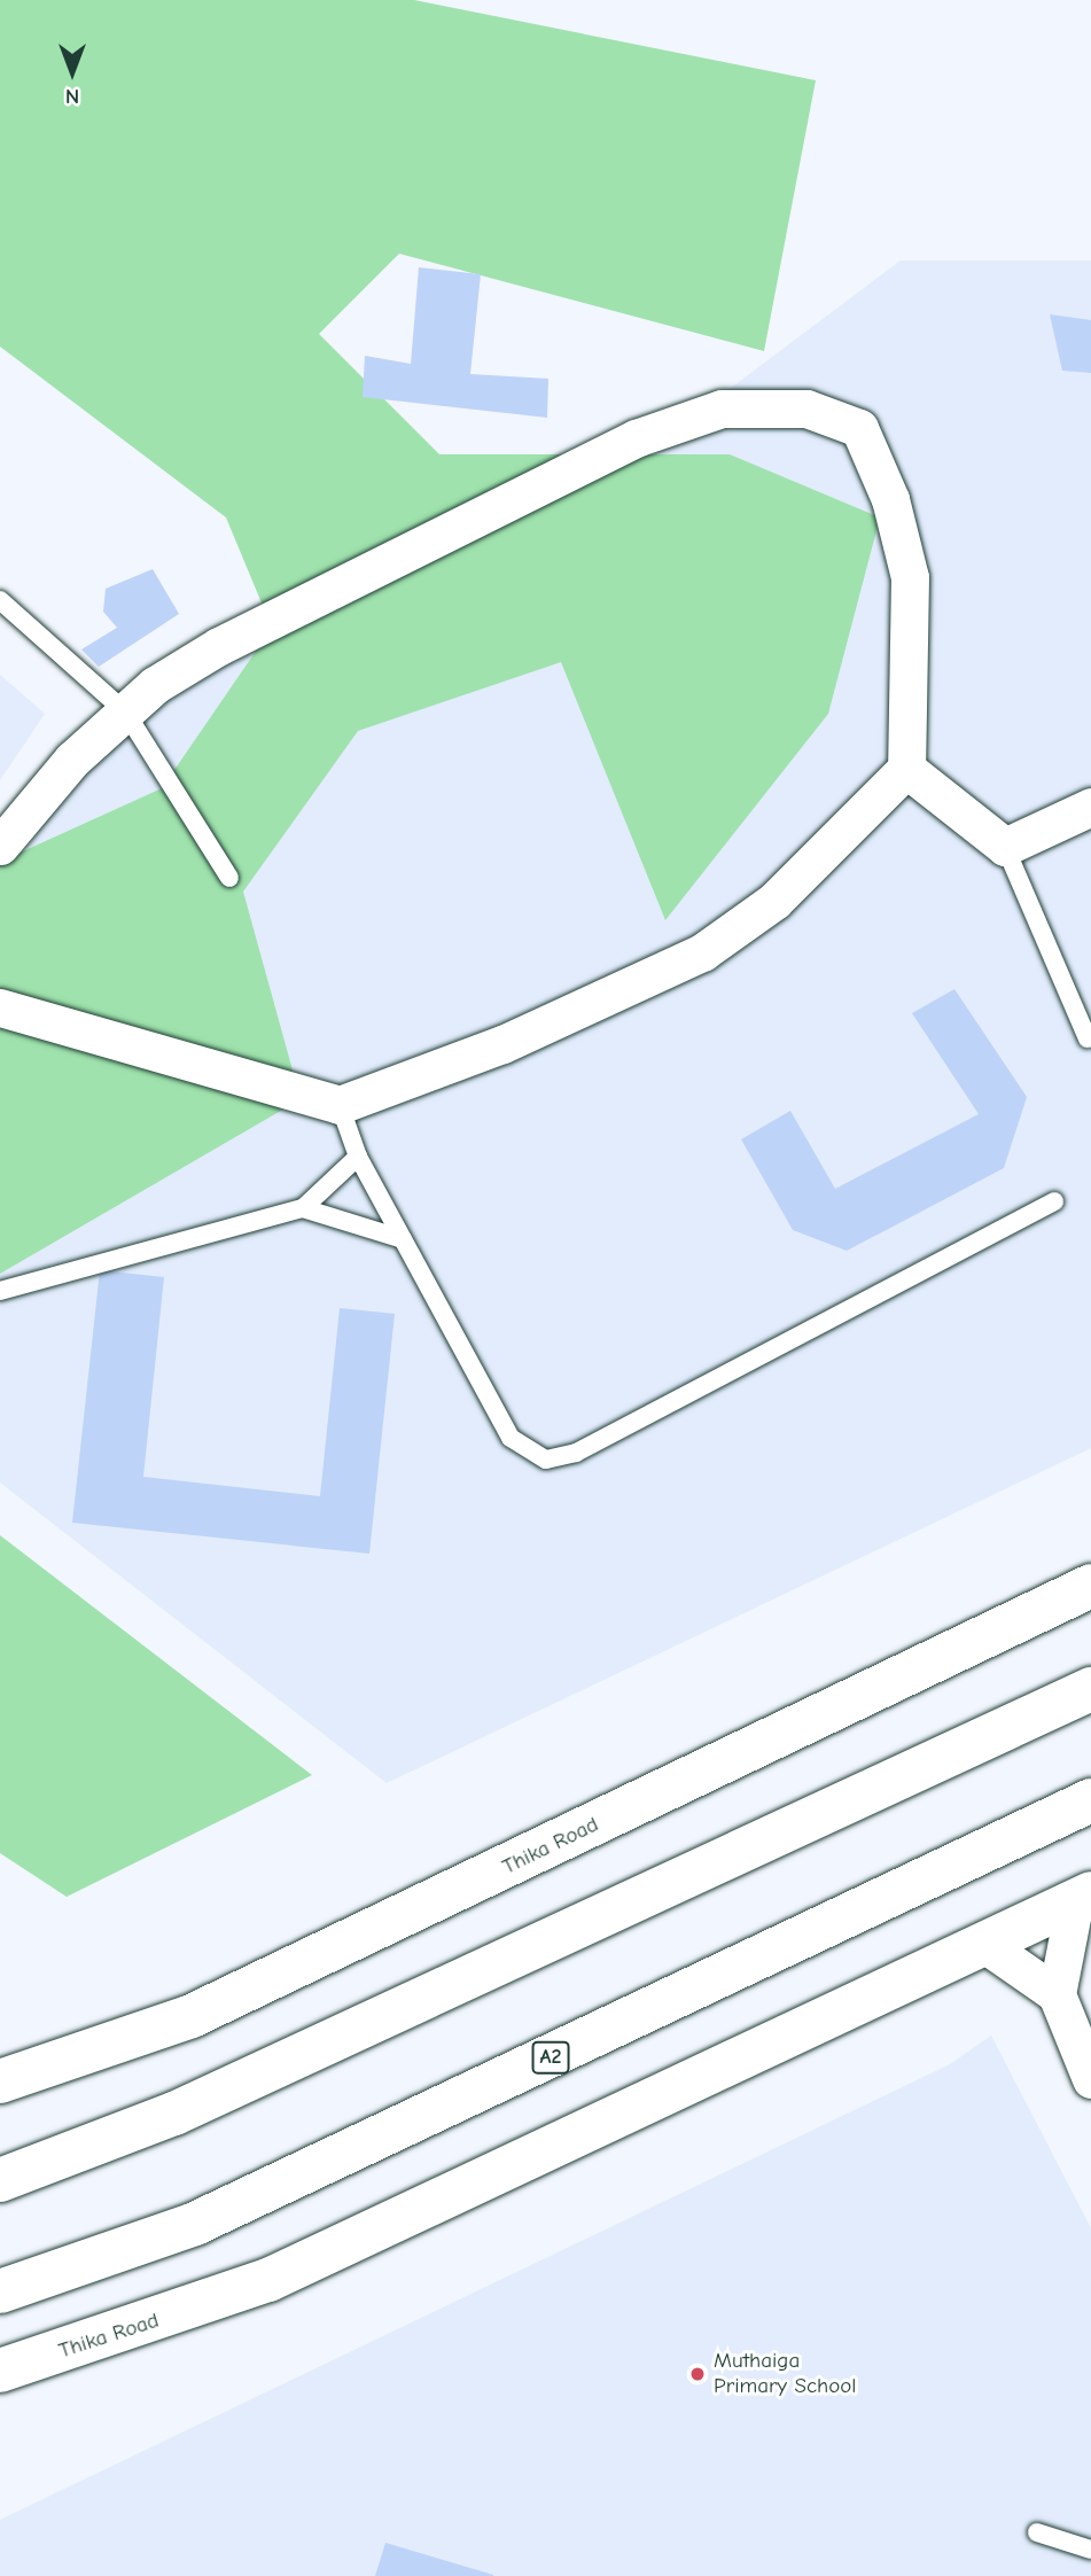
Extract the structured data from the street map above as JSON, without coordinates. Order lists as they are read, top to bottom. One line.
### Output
{"streets":{"main road":["Thika Road","A2"]},"places":["Muthaiga Primary School"],"north":"bottom"}
